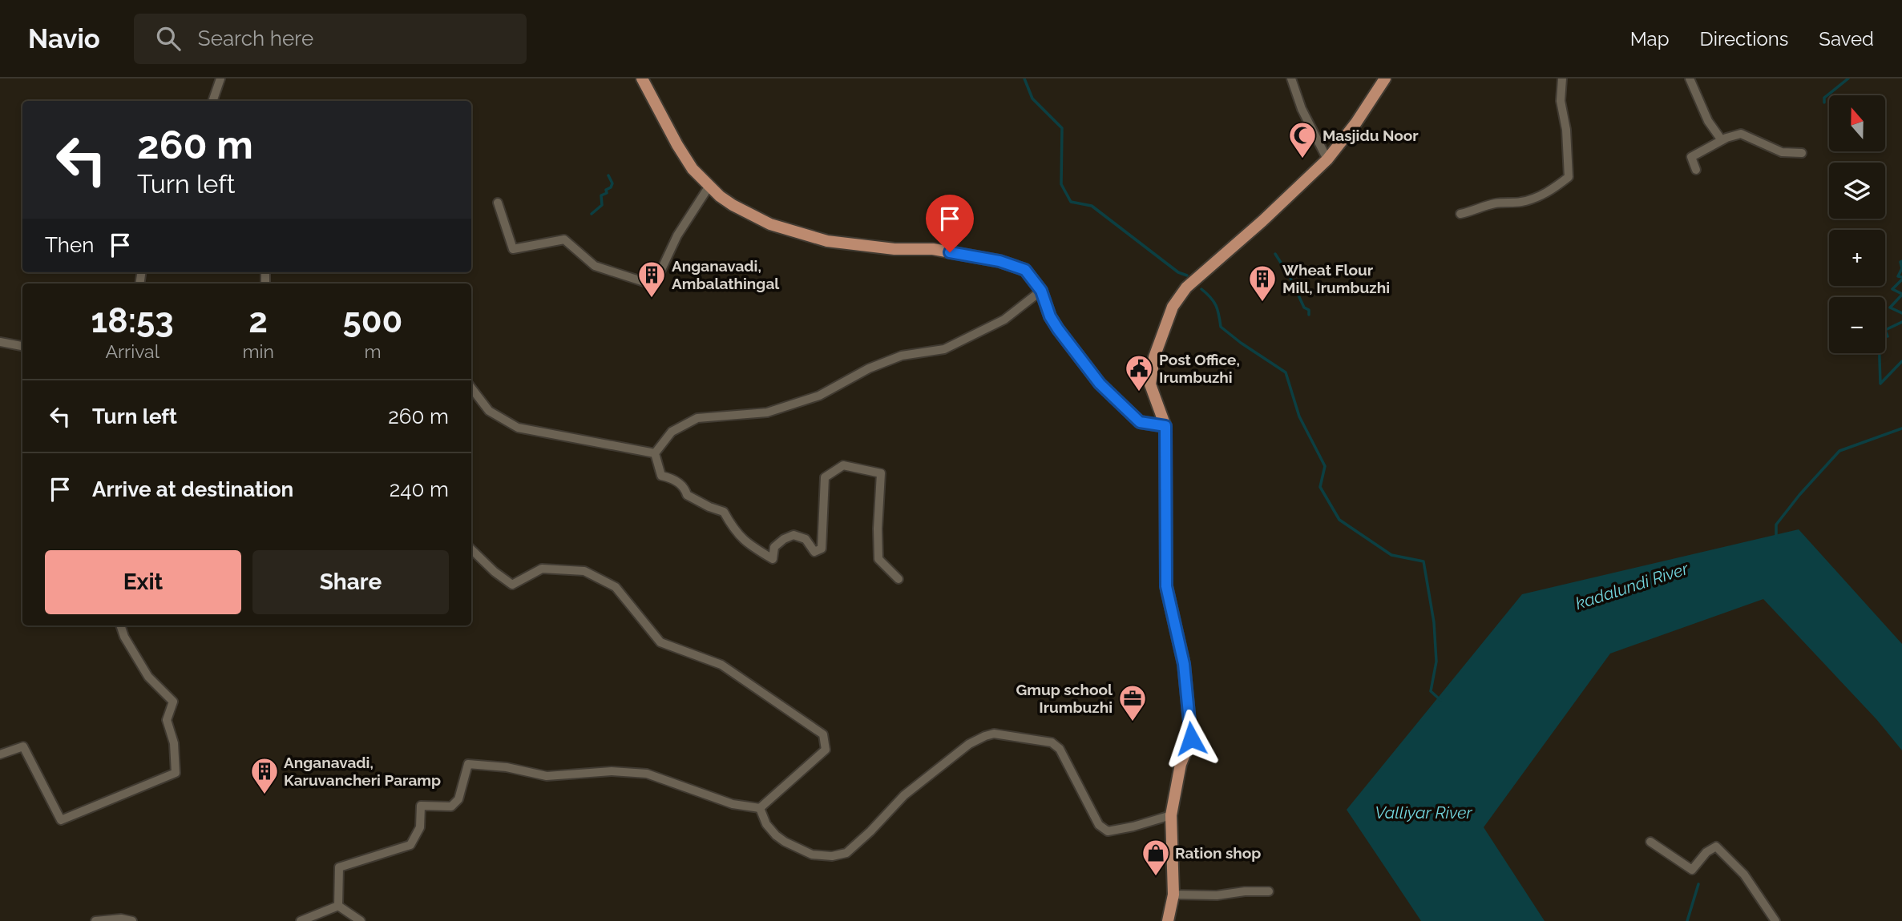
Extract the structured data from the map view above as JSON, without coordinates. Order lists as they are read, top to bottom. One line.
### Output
{"water":["kadalundi River","Valliyar River"],"places":{"mosque":["Masjidu Noor"],"building":["Anganavadi, Ambalathingal","Wheat Flour Mill, Irumbuzhi","Anganavadi, Karuvancheri Paramp"],"public building":["Post Office, Irumbuzhi"],"office":["Gmup school Irumbuzhi"],"shop":["Ration shop"]},"north":"top","page":{"header":"Navio","search":"Search here","nav":["Map","Directions","Saved"],"map_buttons":["+","−"],"turn":["260 m","Turn left"],"then":"Then","eta":["18:53","Arrival","2","min","500","m"],"list":[{"name":"Turn left","value":"260 m"},{"name":"Arrive at destination","value":"240 m"}],"buttons":["Exit","Share"]}}
